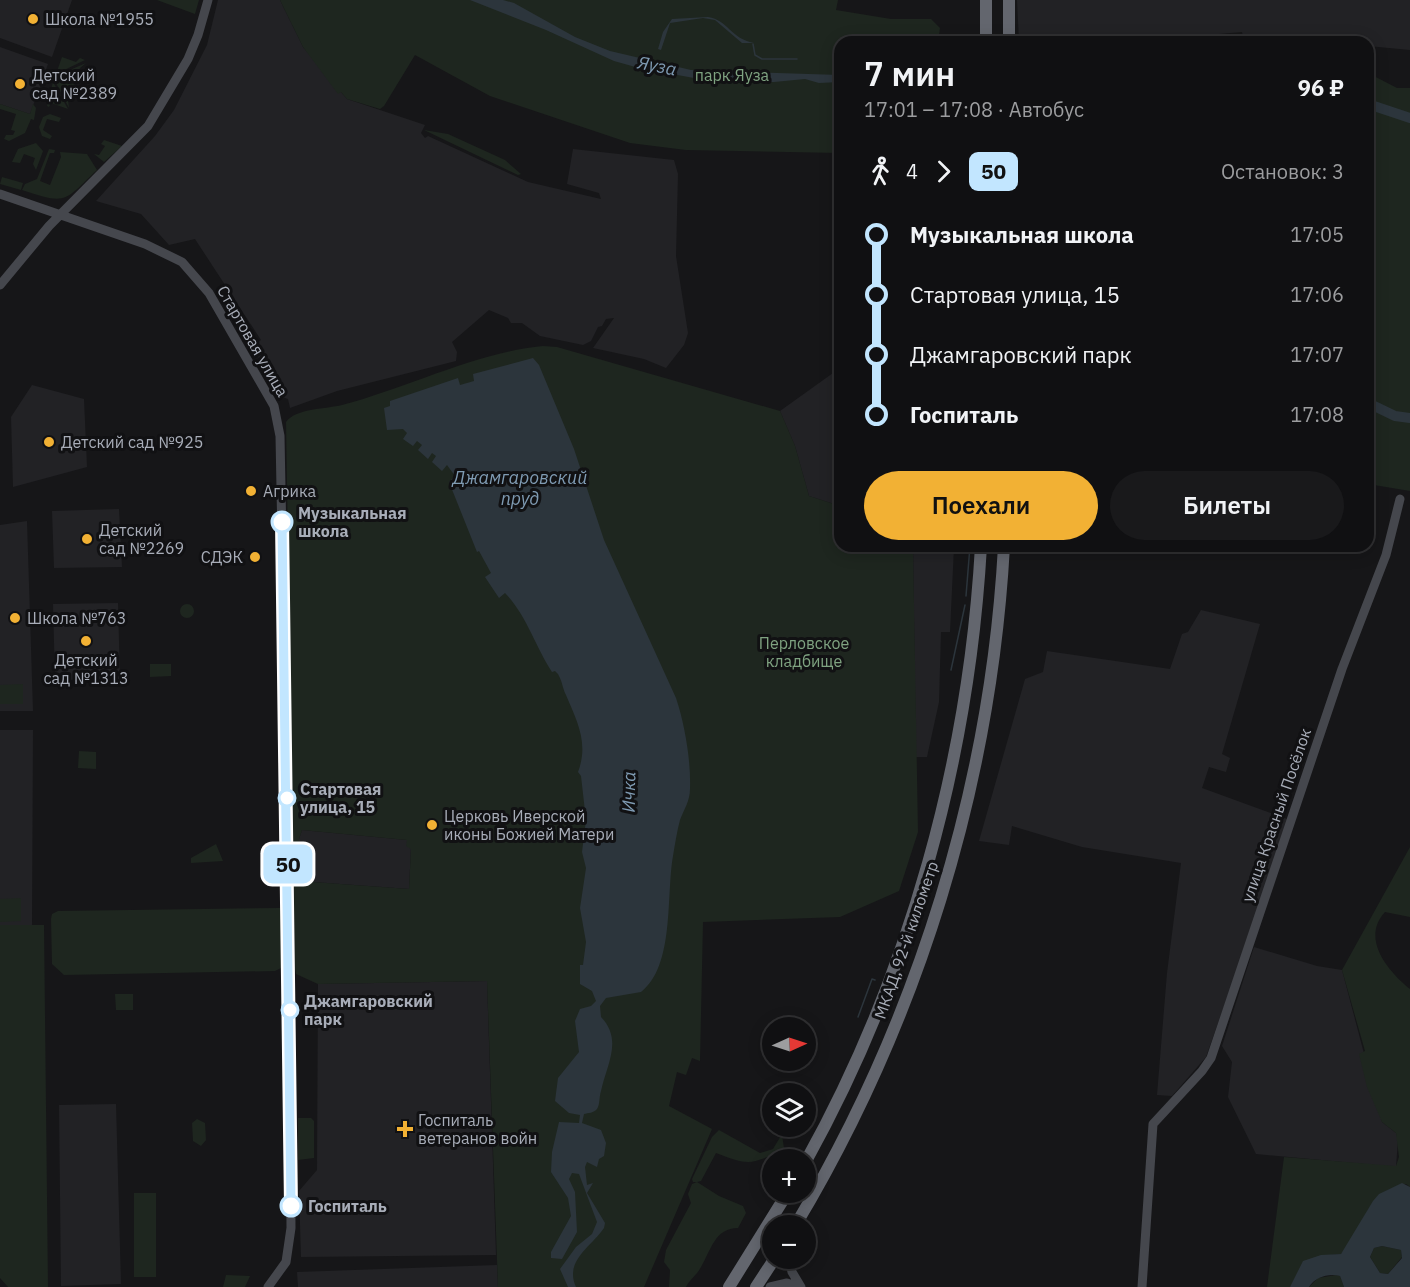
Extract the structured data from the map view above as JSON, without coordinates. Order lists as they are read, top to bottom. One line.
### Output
{"streets":{"highway":["МКАД, 92-й километр"],"street":["Стартовая улица","улица Красный Посёлок"]},"water":["Яуза","Джамгаровский пруд","Ичка"],"parks":["парк Яуза","Перловское кладбище"],"places":{"other":["Школа №1955","Детский сад №2389","Детский сад №925","Агрика","Музыкальная школа","Детский сад №2269","СДЭК","Школа №763","Детский сад №1313","Стартовая улица, 15","Церковь Иверской иконы Божией Матери","Джамгаровский парк","Госпиталь"],"health":["Госпиталь ветеранов войн"]},"lines":["bus line 50"],"north":"right","page":{"on_map":"50","heading":["7 мин","17:01 – 17:08 · Автобус","96 ₽"],"legs":["4","50","Остановок: 3"],"list":[{"name":"Музыкальная школа","value":"17:05"},{"name":"Стартовая улица, 15","value":"17:06"},{"name":"Джамгаровский парк","value":"17:07"},{"name":"Госпиталь","value":"17:08"}],"buttons":["Поехали","Билеты"],"map_buttons":["+","−"]}}
